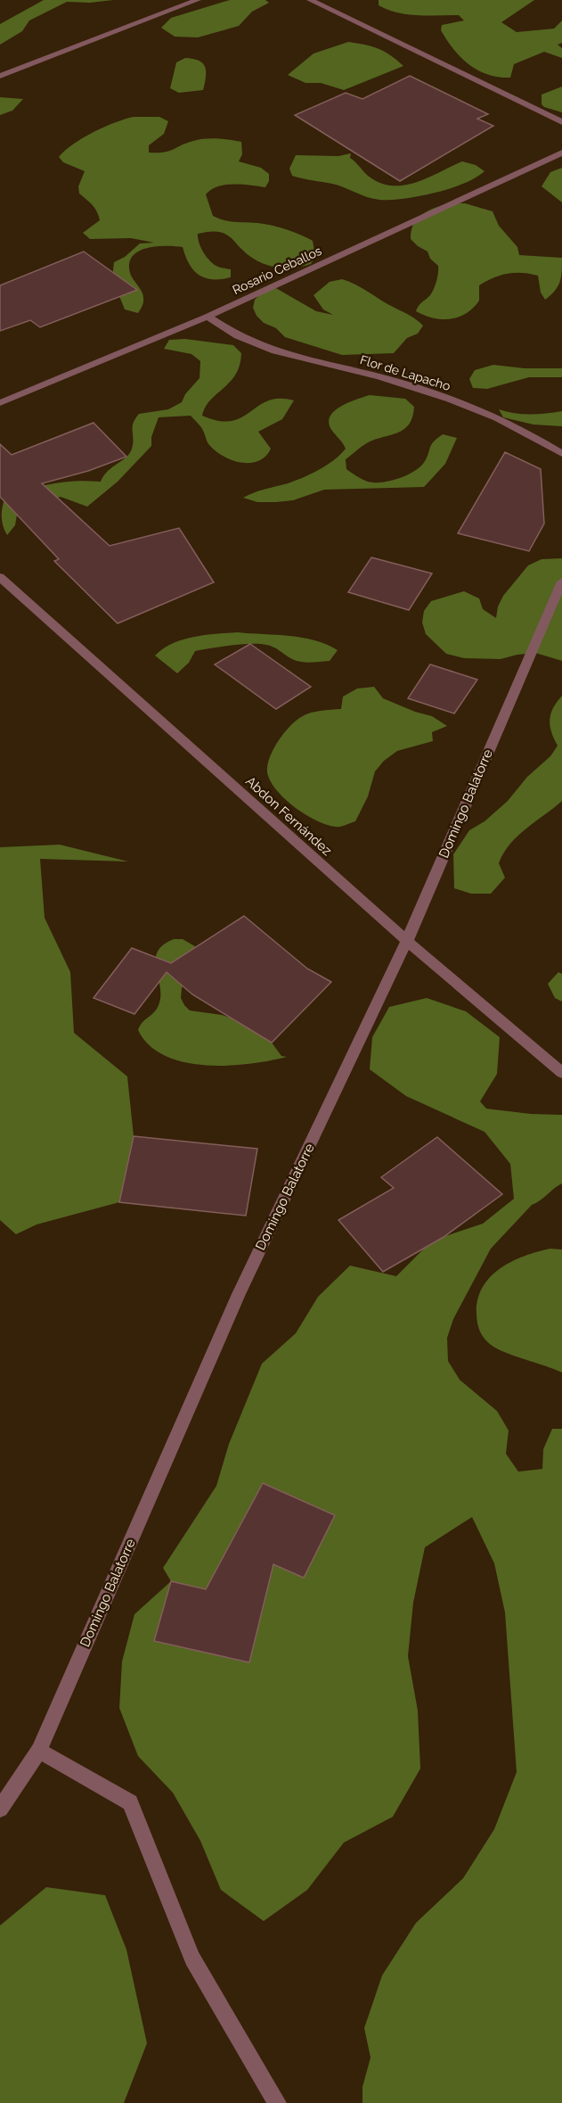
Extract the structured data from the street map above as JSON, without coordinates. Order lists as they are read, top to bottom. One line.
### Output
{"streets":{"street":["Rosario Ceballos","Flor de Lapacho","Domingo Balatorre","Abdon Fernández"]},"crossings":[["Rosario Ceballos","Flor de Lapacho"],["Domingo Balatorre","Abdon Fernández"]]}
